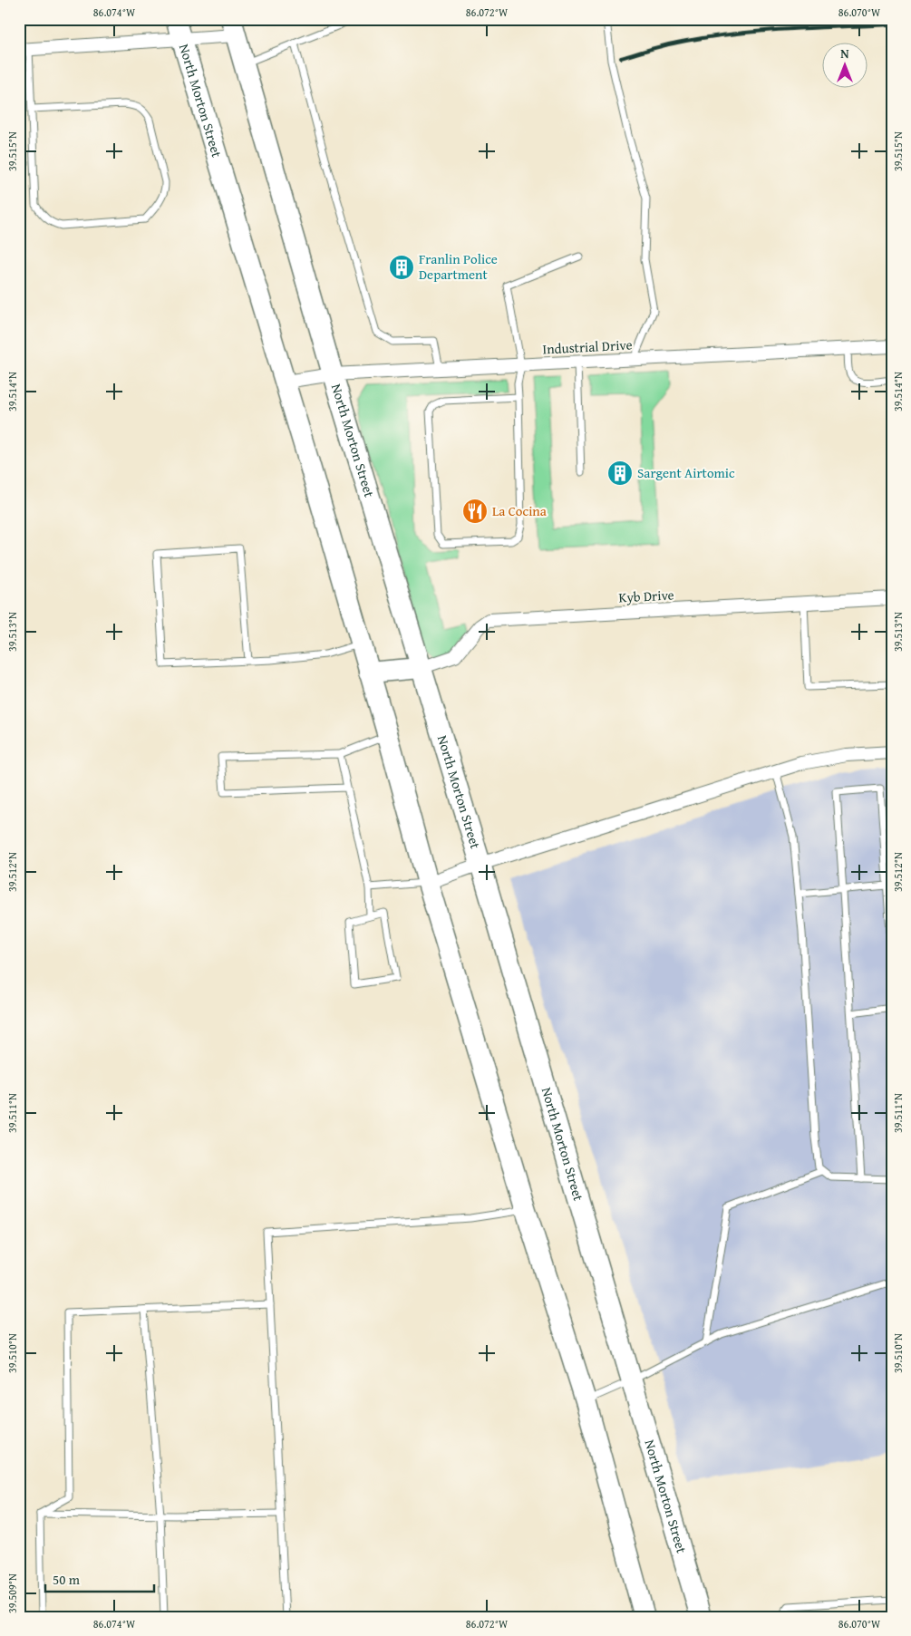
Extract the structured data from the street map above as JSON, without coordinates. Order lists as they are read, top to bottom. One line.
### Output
{"streets":{"main road":["North Morton Street"],"street":["Industrial Drive","Kyb Drive"]},"crossings":[["North Morton Street","Industrial Drive"],["North Morton Street","Kyb Drive"]],"places":{"building":["Franlin Police Department","Sargent Airtomic"],"restaurant":["La Cocina"]},"scale_bar":"50 m","north":"top","coordinates":["86.074°W","86.072°W","86.070°W","39.515°N","39.514°N","39.513°N","39.512°N","39.511°N","39.510°N","39.509°N"]}
